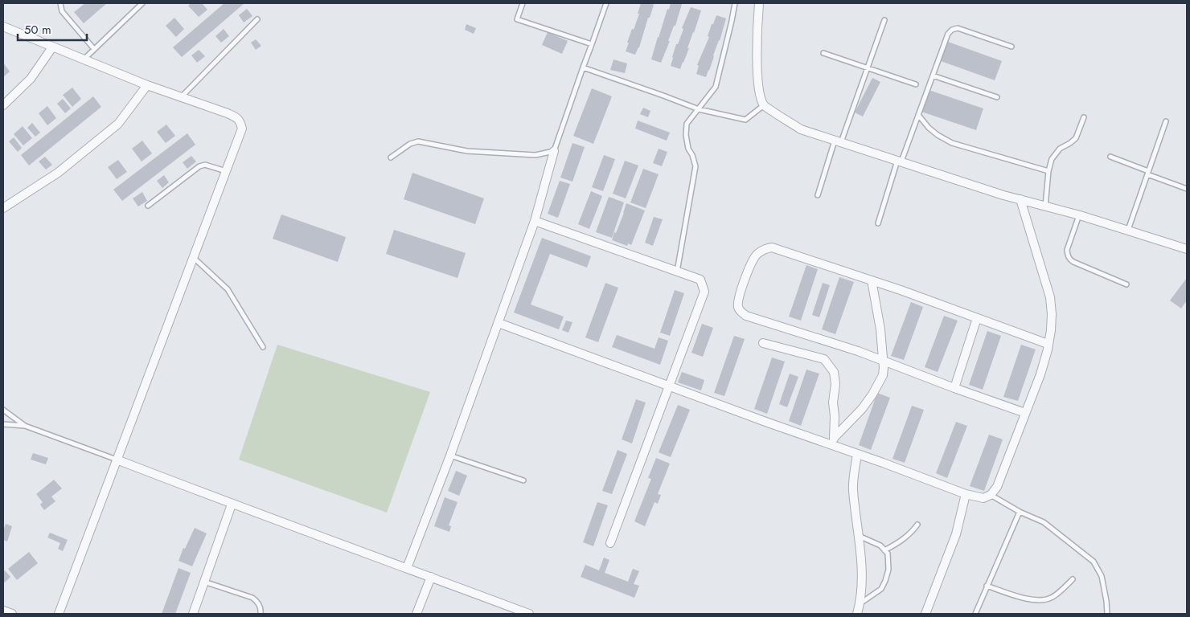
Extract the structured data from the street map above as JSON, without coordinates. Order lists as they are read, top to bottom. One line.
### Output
{"scale_bar":"50 m"}
